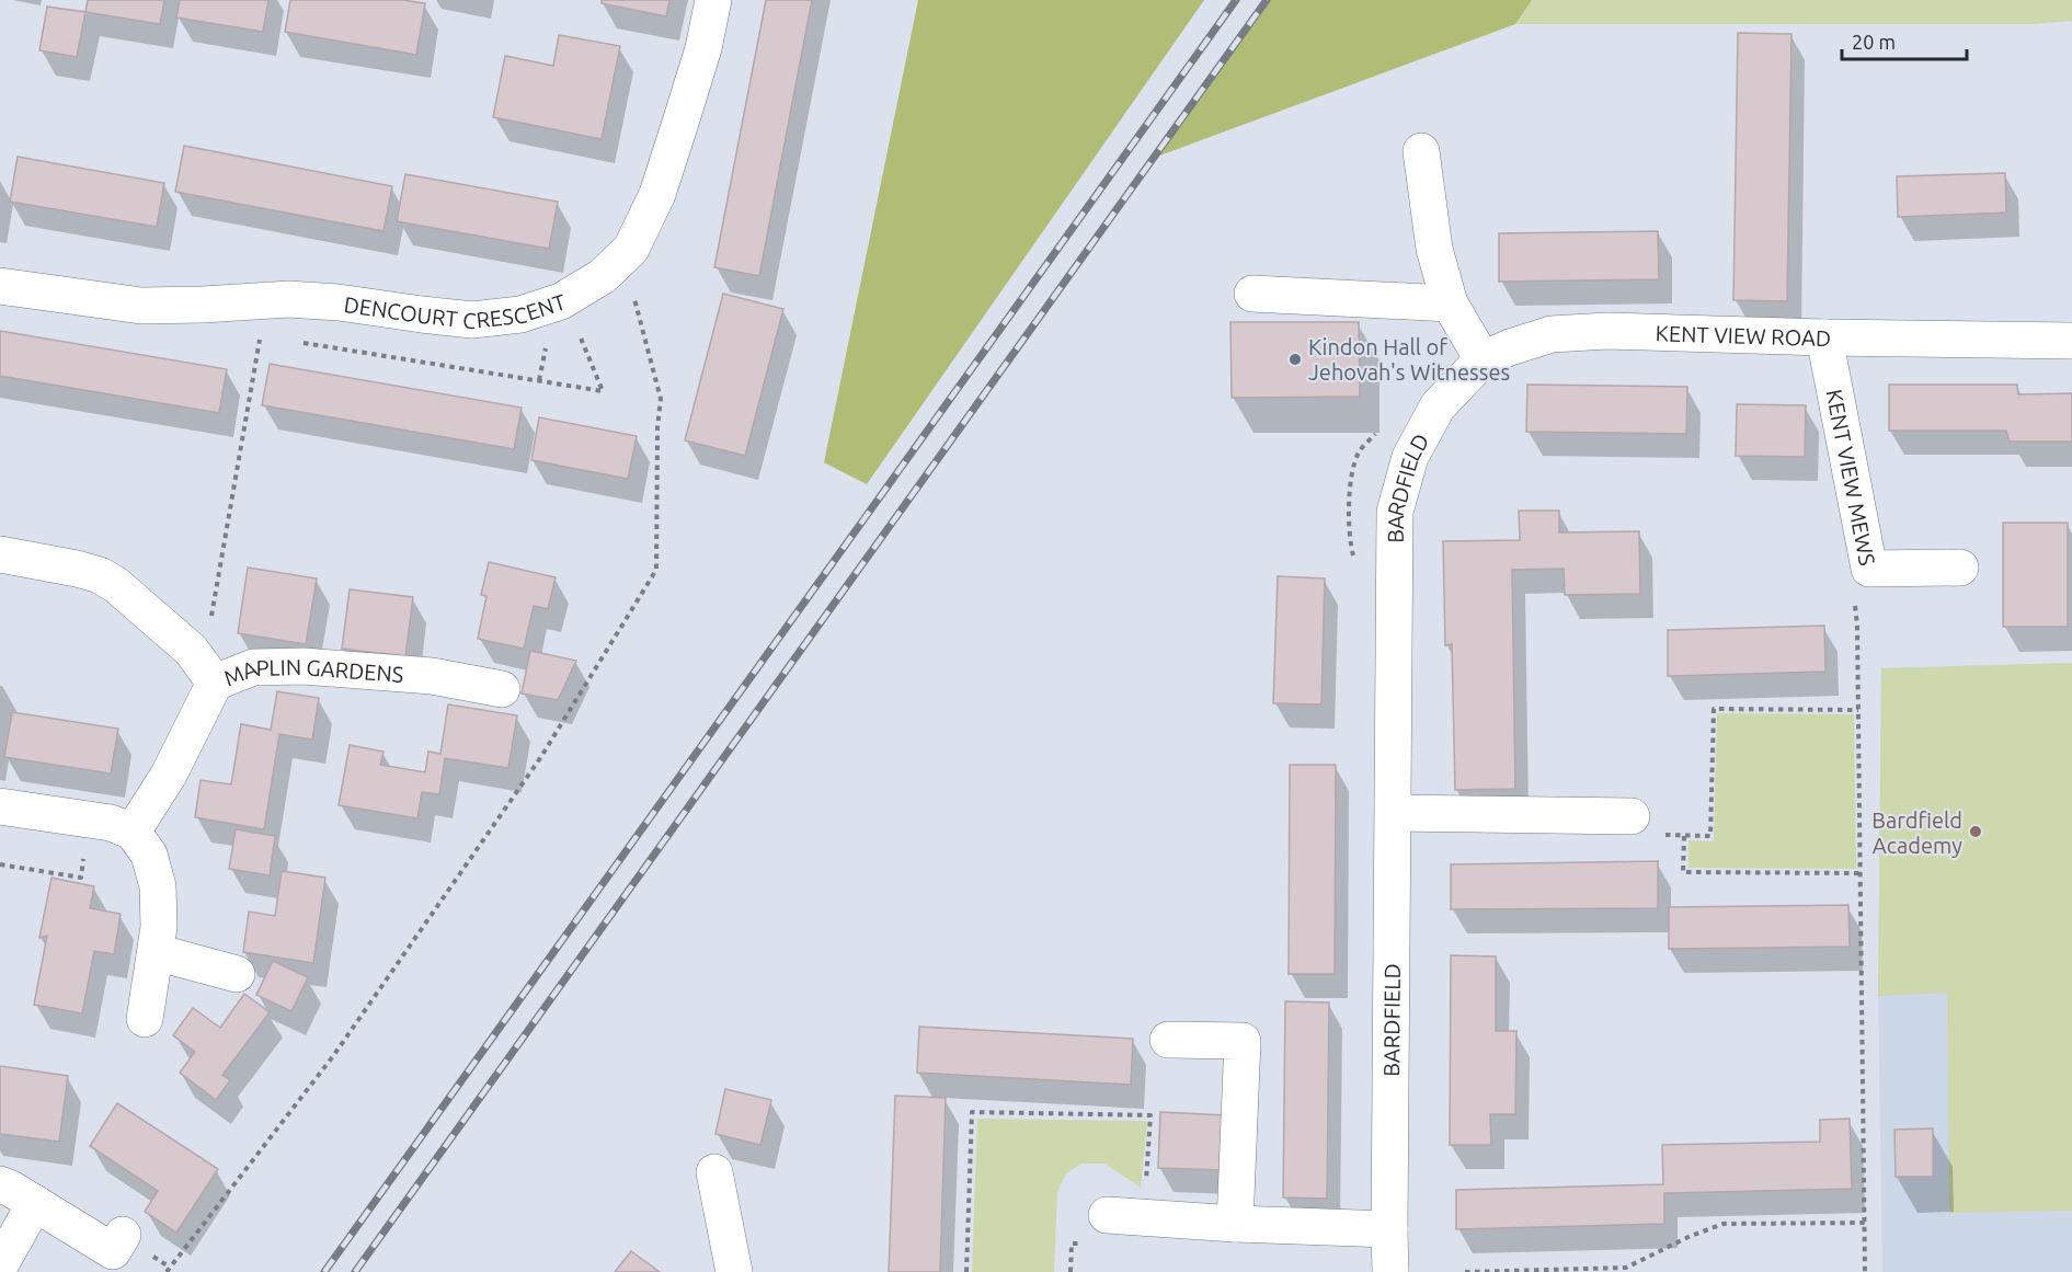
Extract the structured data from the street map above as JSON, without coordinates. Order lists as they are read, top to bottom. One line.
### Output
{"streets":{"street":["DENCOURT CRESCENT","KENT VIEW ROAD","KENT VIEW MEWS","BARDFIELD","MAPLIN GARDENS"]},"crossings":[["KENT VIEW ROAD","KENT VIEW MEWS"],["KENT VIEW ROAD","BARDFIELD"]],"places":["Kindon Hall of Jehovah's Witnesses","Bardfield Academy"],"scale_bar":"20 m"}
